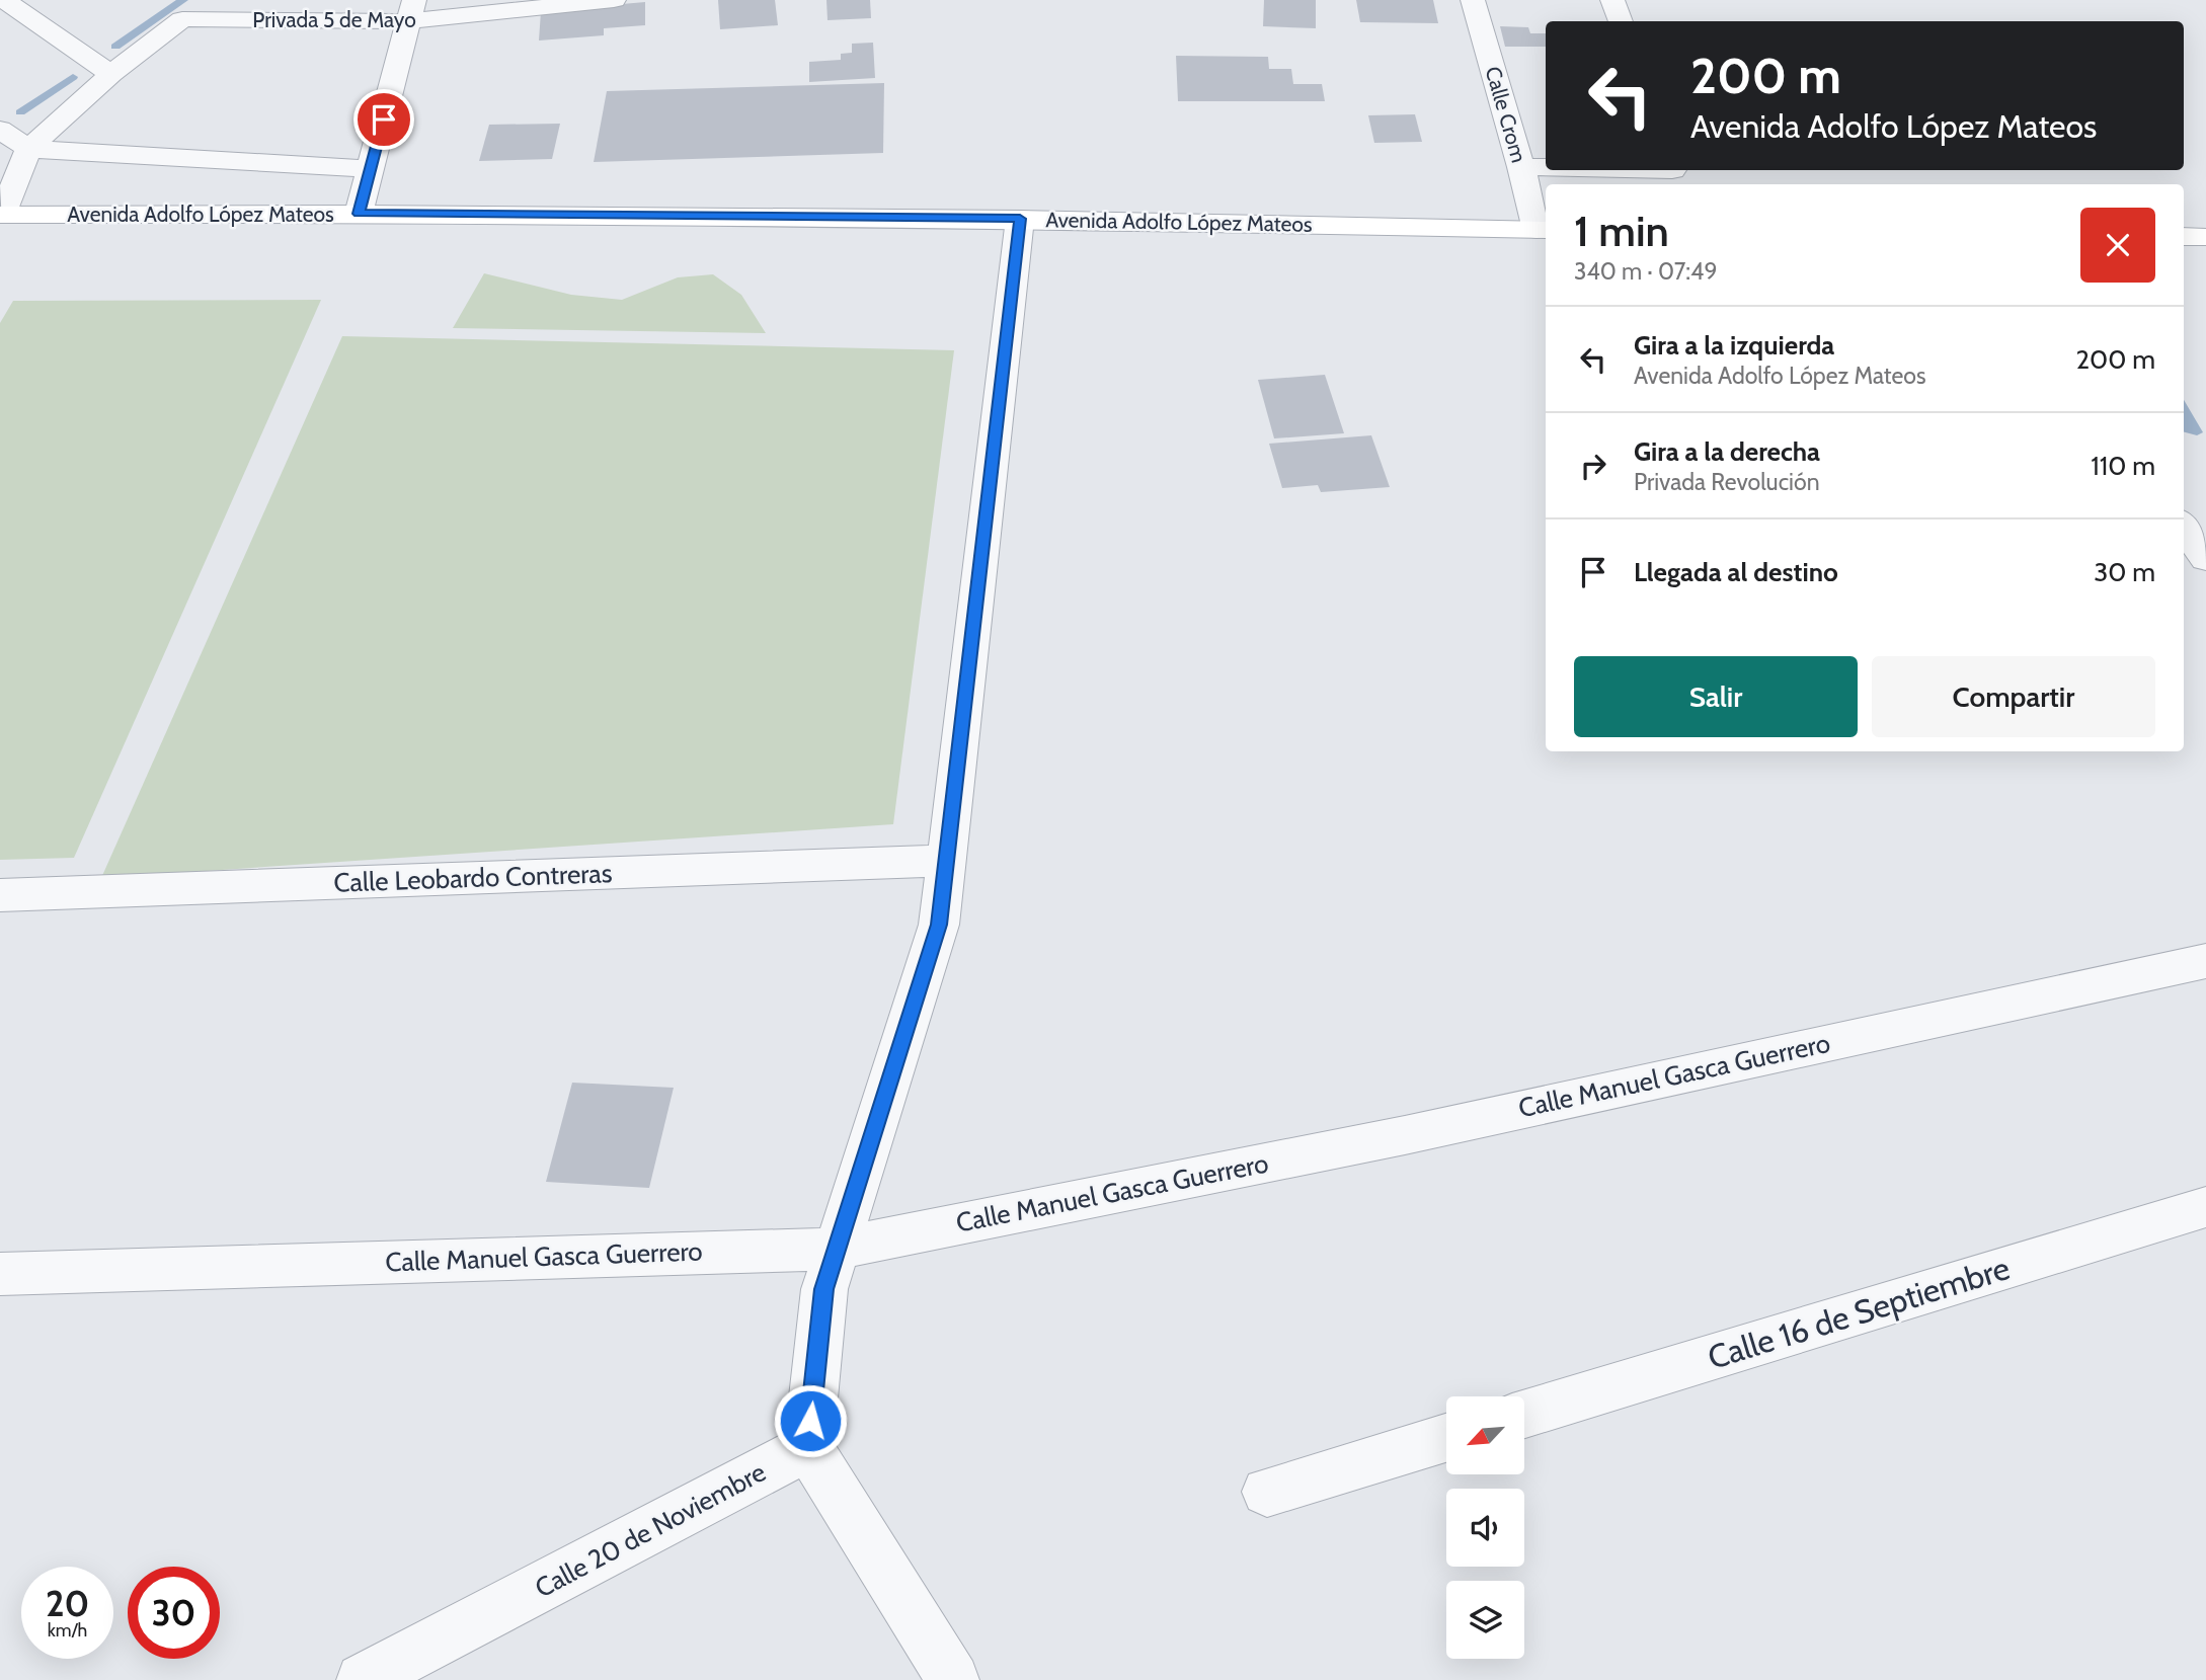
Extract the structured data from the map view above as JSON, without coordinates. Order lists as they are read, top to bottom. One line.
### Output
{"streets":{"main road":["Avenida Adolfo López Mateos"],"street":["Privada 5 de Mayo","Calle Crom","Calle Leobardo Contreras","Calle Manuel Gasca Guerrero","Calle 16 de Septiembre","Calle 20 de Noviembre"]},"crossings":[["Calle Crom","Avenida Adolfo López Mateos"]],"north":"bottom left","page":{"turn":["200 m","Avenida Adolfo López Mateos"],"heading":["1 min","340 m · 07:49"],"list":[{"name":"Gira a la izquierda","note":"Avenida Adolfo López Mateos","value":"200 m"},{"name":"Gira a la derecha","note":"Privada Revolución","value":"110 m"},{"name":"Llegada al destino","value":"30 m"}],"buttons":["Salir","Compartir"],"speed":"20 km/h","limit":"30"}}
